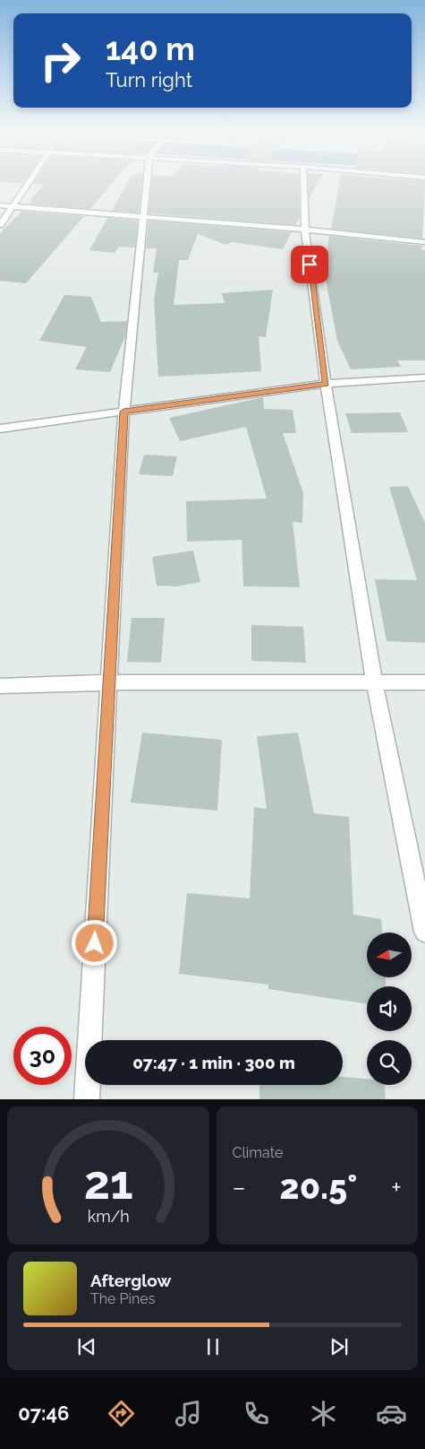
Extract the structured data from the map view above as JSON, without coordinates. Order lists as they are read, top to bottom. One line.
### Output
{"north":"left","page":{"turn":["140 m","Turn right"],"limit":"30","trip":"07:47 · 1 min · 300 m","tile":"Climate","heat":["−","20.5°","+"],"song":["Afterglow","The Pines"],"tabs":"07:46","gauge":["21","km/h"]}}
